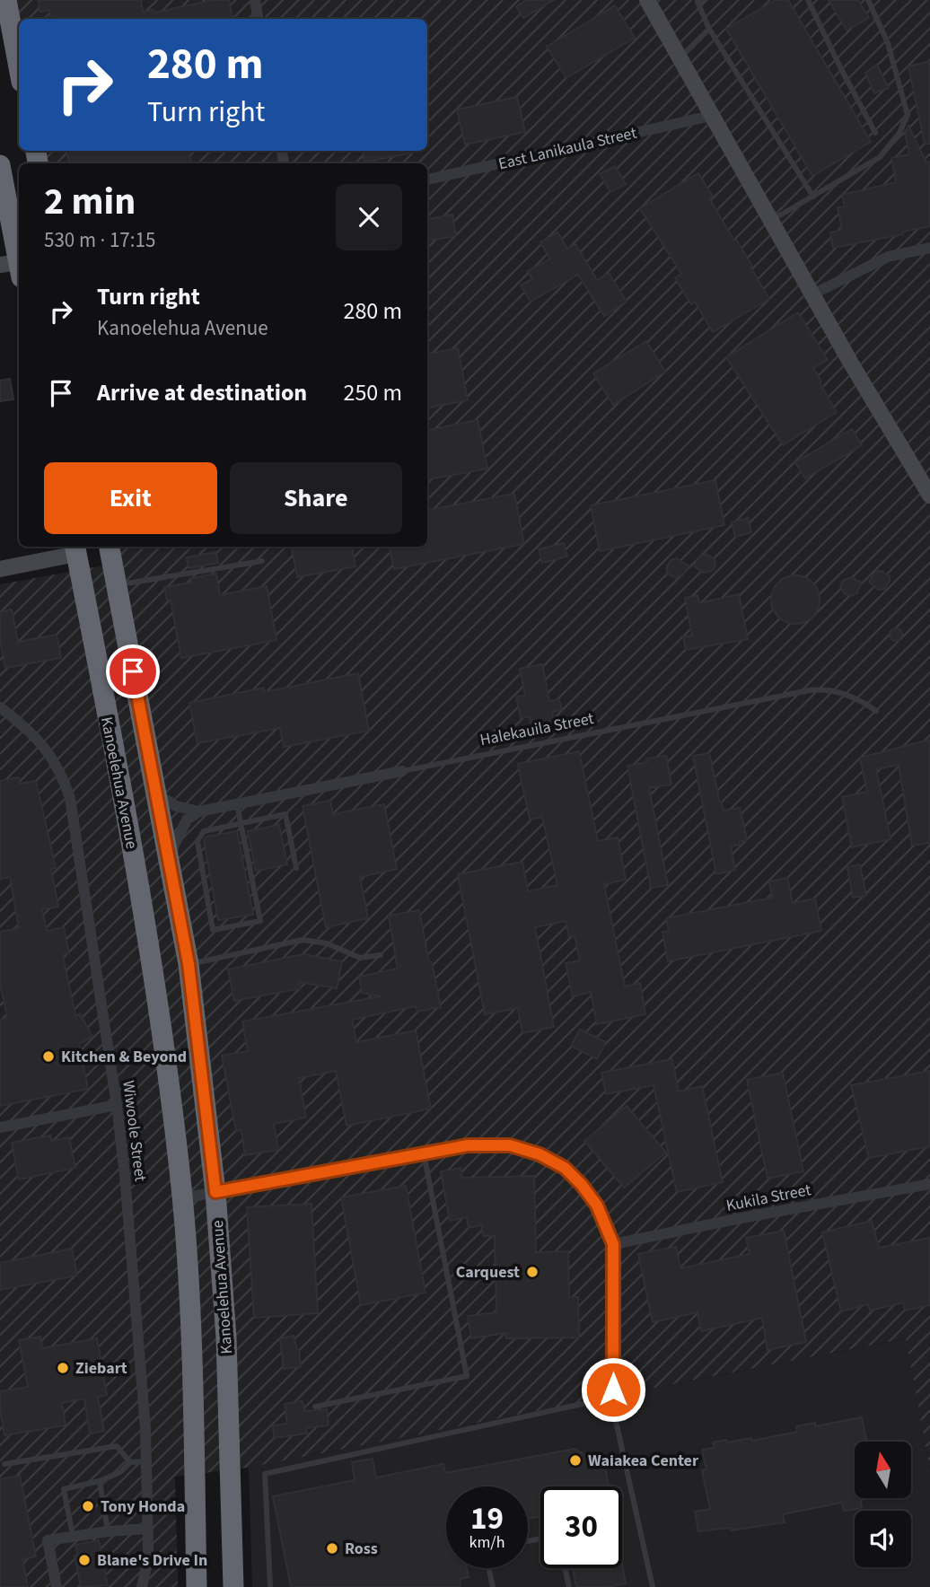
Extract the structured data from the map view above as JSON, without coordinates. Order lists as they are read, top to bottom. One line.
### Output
{"streets":{"highway":["Kanoelehua Avenue"],"street":["East Lanikaula Street","Halekauila Street","Wiwoole Street","Kukila Street"]},"crossings":[["Halekauila Street","Kanoelehua Avenue"]],"places":["Kitchen & Beyond","Carquest","Ziebart","Waiakea Center","Tony Honda","Ross","Blane's Drive In"],"north":"top","page":{"turn":["280 m","Turn right"],"heading":["2 min","530 m · 17:15"],"list":[{"name":"Turn right","note":"Kanoelehua Avenue","value":"280 m"},{"name":"Arrive at destination","value":"250 m"}],"buttons":["Exit","Share"],"speed":"19 km/h","limit":"30"}}
